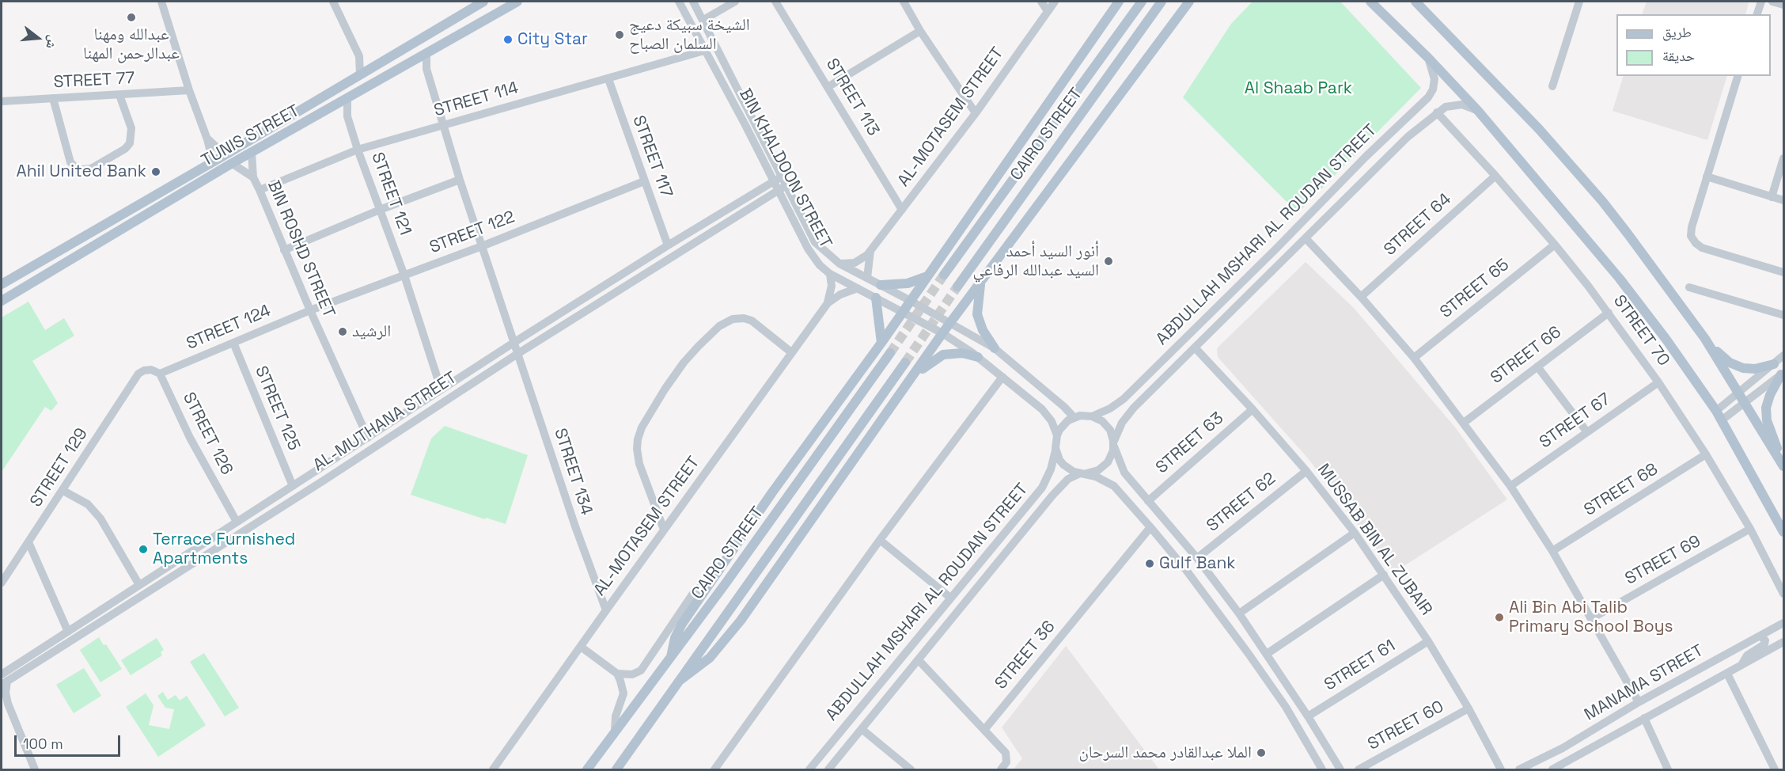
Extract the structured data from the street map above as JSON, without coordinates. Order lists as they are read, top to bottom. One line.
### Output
{"streets":{"main road":["CAIRO STREET","TUNIS STREET"],"street":["STREET 77","STREET 113","STREET 114","AL-MOTASEM STREET","STREET 117","BIN KHALDOON STREET","STREET 121","STREET 64","STREET 122","ABDULLAH MSHARI AL ROUDAN STREET","BIN ROSHD STREET","STREET 65","STREET 124","STREET 70","STREET 66","STREET 125","STREET 67","AL-MUTHANA STREET","STREET 126","STREET 63","STREET 129","STREET 134","STREET 68","STREET 62","MUSSAB BIN AL ZUBAIR","STREET 69","STREET 36","STREET 61","MANAMA STREET","STREET 60"]},"crossings":[["STREET 113","AL-MOTASEM STREET"],["STREET 114","STREET 117"],["STREET 114","BIN KHALDOON STREET"],["STREET 114","STREET 121"],["STREET 114","BIN ROSHD STREET"],["STREET 114","STREET 134"],["AL-MOTASEM STREET","BIN KHALDOON STREET"],["AL-MOTASEM STREET","STREET 134"],["TUNIS STREET","STREET 121"],["TUNIS STREET","BIN ROSHD STREET"],["TUNIS STREET","STREET 134"],["STREET 117","STREET 122"],["STREET 117","AL-MUTHANA STREET"],["BIN KHALDOON STREET","ABDULLAH MSHARI AL ROUDAN STREET"],["BIN KHALDOON STREET","AL-MUTHANA STREET"],["STREET 121","STREET 122"],["STREET 121","AL-MUTHANA STREET"],["STREET 64","STREET 70"],["STREET 122","BIN ROSHD STREET"],["STREET 122","STREET 124"],["STREET 122","STREET 134"],["ABDULLAH MSHARI AL ROUDAN STREET","STREET 70"],["ABDULLAH MSHARI AL ROUDAN STREET","MUSSAB BIN AL ZUBAIR"],["BIN ROSHD STREET","STREET 124"],["BIN ROSHD STREET","AL-MUTHANA STREET"],["STREET 65","STREET 70"],["STREET 124","STREET 125"],["STREET 124","STREET 126"],["STREET 124","STREET 129"],["STREET 70","STREET 66"],["STREET 70","STREET 67"],["STREET 70","STREET 68"],["STREET 70","STREET 69"],["STREET 125","AL-MUTHANA STREET"],["AL-MUTHANA STREET","STREET 126"],["AL-MUTHANA STREET","STREET 134"],["STREET 126","STREET 129"],["STREET 63","MUSSAB BIN AL ZUBAIR"],["STREET 62","MUSSAB BIN AL ZUBAIR"],["MUSSAB BIN AL ZUBAIR","STREET 61"],["MUSSAB BIN AL ZUBAIR","STREET 60"]],"parks":["Al Shaab Park"],"places":["عبدالله ومهنا عبدالرحمن المهنا","الشيخة سبيكة دعيج السلمان الصباح","City Star","Ahil United Bank","أنور السيد أحمد السيد عبدالله الرفاعي","الرشيد","Terrace Furnished Apartments","Gulf Bank","Ali Bin Abi Talib Primary School Boys","الملا عبدالقادر محمد السرحان"],"legend":["طريق","حديقة"],"scale_bar":"100 m","north":"right"}
